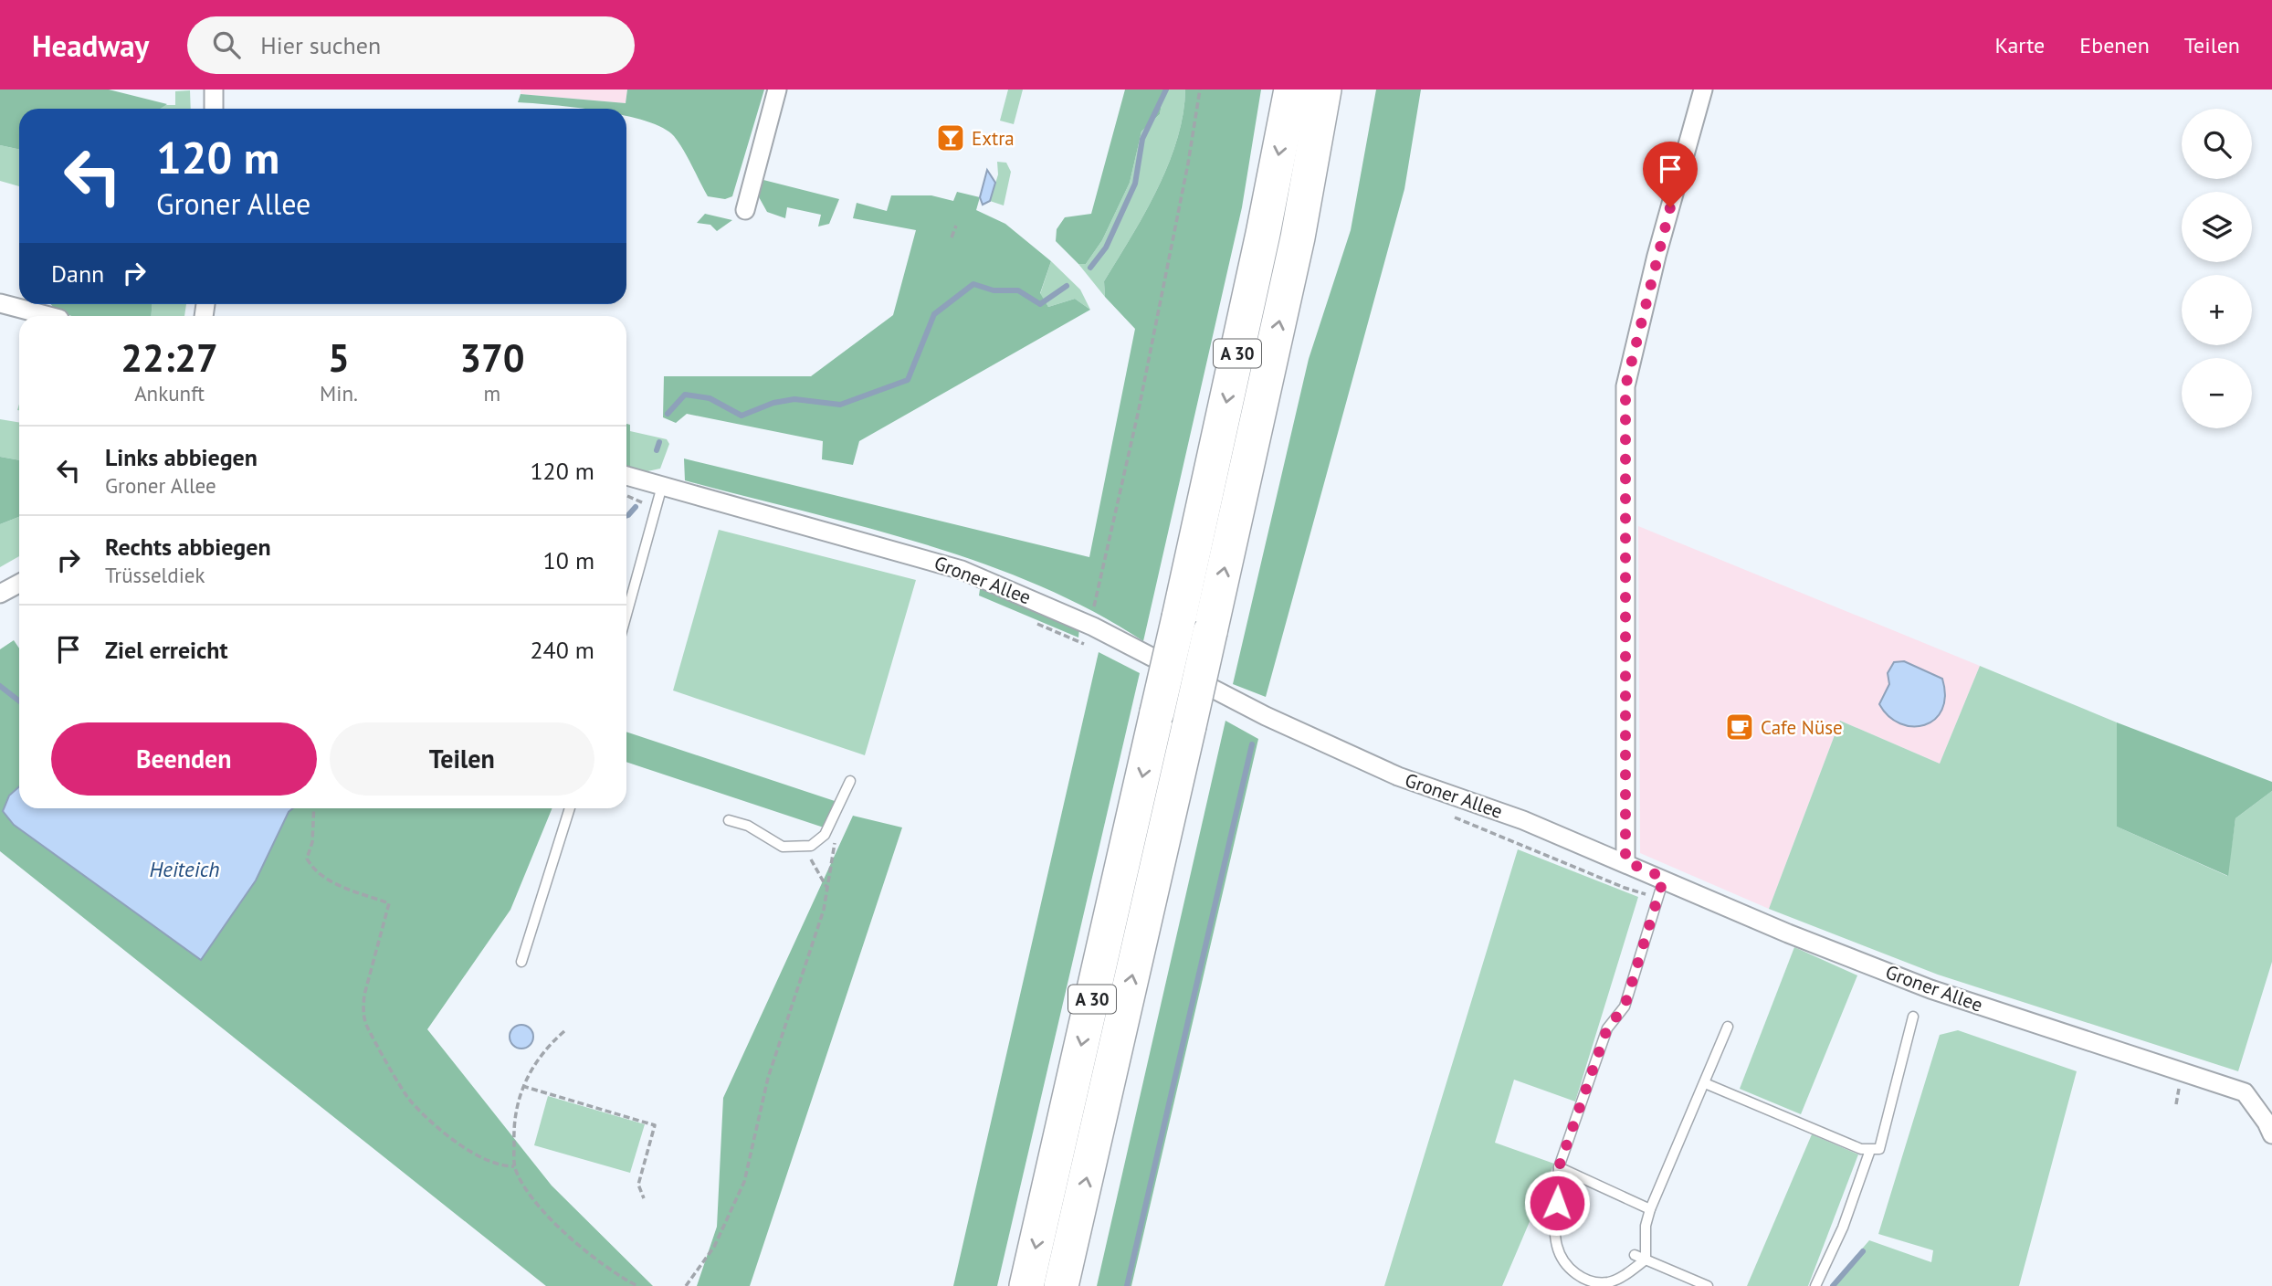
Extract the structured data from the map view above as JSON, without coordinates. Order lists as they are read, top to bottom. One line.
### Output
{"streets":{"highway":["A 30"],"street":["Groner Allee"]},"water":["Heiteich"],"places":{"bar":["Extra"],"cafe":["Cafe Nüse"]},"page":{"header":"Headway","search":"Hier suchen","nav":["Karte","Ebenen","Teilen"],"map_buttons":["+","−"],"turn":["120 m","Groner Allee"],"then":"Dann","eta":["22:27","Ankunft","5","Min.","370","m"],"list":[{"name":"Links abbiegen","note":"Groner Allee","value":"120 m"},{"name":"Rechts abbiegen","note":"Trüsseldiek","value":"10 m"},{"name":"Ziel erreicht","value":"240 m"}],"buttons":["Beenden","Teilen"]}}
